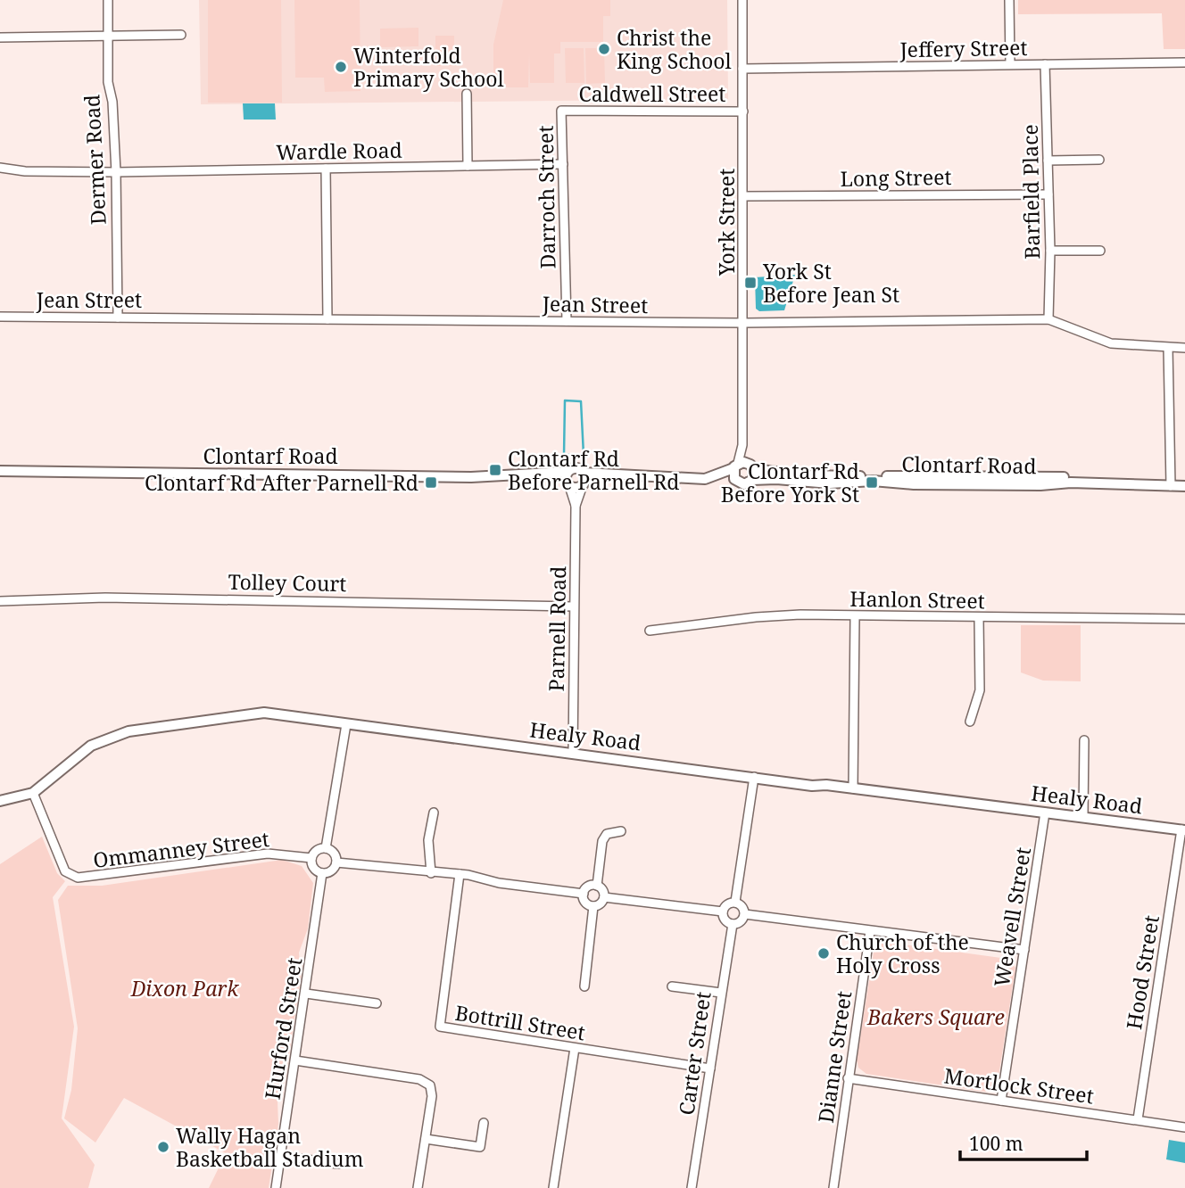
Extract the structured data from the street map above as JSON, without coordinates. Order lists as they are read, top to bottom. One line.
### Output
{"streets":{"street":["Jeffery Street","Caldwell Street","Wardle Road","Dermer Road","Long Street","Barfield Place","Darroch Street","York Street","Jean Street","Clontarf Road","Tolley Court","Hanlon Street","Parnell Road","Healy Road","Ommanney Street","Weavell Street","Hood Street","Bottrill Street","Hurford Street","Carter Street","Dianne Street","Mortlock Street"]},"crossings":[["Jeffery Street","Barfield Place"],["Jeffery Street","York Street"],["Caldwell Street","Darroch Street"],["Caldwell Street","York Street"],["Wardle Road","Dermer Road"],["Wardle Road","Darroch Street"],["Dermer Road","Jean Street"],["Long Street","Barfield Place"],["Long Street","York Street"],["Barfield Place","Jean Street"],["Darroch Street","Jean Street"],["York Street","Jean Street"],["York Street","Clontarf Road"],["Clontarf Road","Parnell Road"],["Tolley Court","Parnell Road"],["Parnell Road","Healy Road"],["Healy Road","Ommanney Street"],["Healy Road","Weavell Street"],["Healy Road","Hood Street"],["Ommanney Street","Hurford Street"],["Weavell Street","Mortlock Street"],["Hood Street","Mortlock Street"],["Bottrill Street","Carter Street"],["Dianne Street","Mortlock Street"]],"parks":["Dixon Park","Bakers Square"],"places":{"other":["Christ the King School","Winterfold Primary School","Church of the Holy Cross","Wally Hagan Basketball Stadium"],"transit":["York St Before Jean St","Clontarf Rd Before Parnell Rd","Clontarf Rd After Parnell Rd","Clontarf Rd Before York St"]},"scale_bar":"100 m"}
